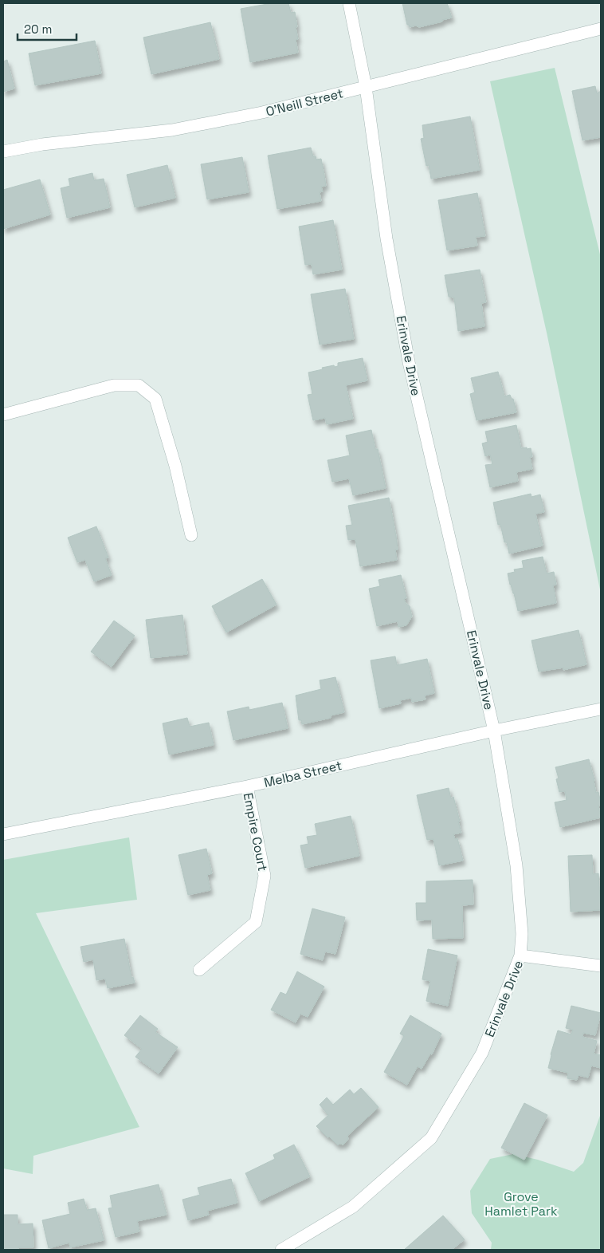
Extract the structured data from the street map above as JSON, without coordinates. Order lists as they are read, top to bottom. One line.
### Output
{"streets":{"street":["O'Neill Street","Erinvale Drive","Melba Street","Empire Court"]},"crossings":[["O'Neill Street","Erinvale Drive"],["Erinvale Drive","Melba Street"],["Melba Street","Empire Court"]],"parks":["Grove Hamlet Park"],"scale_bar":"20 m"}
